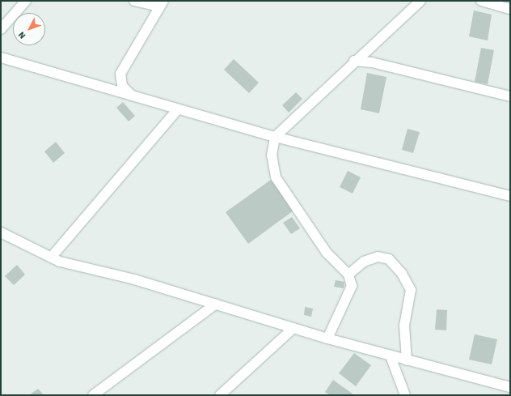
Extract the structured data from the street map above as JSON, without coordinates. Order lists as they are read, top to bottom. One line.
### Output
{"north":"bottom left"}
